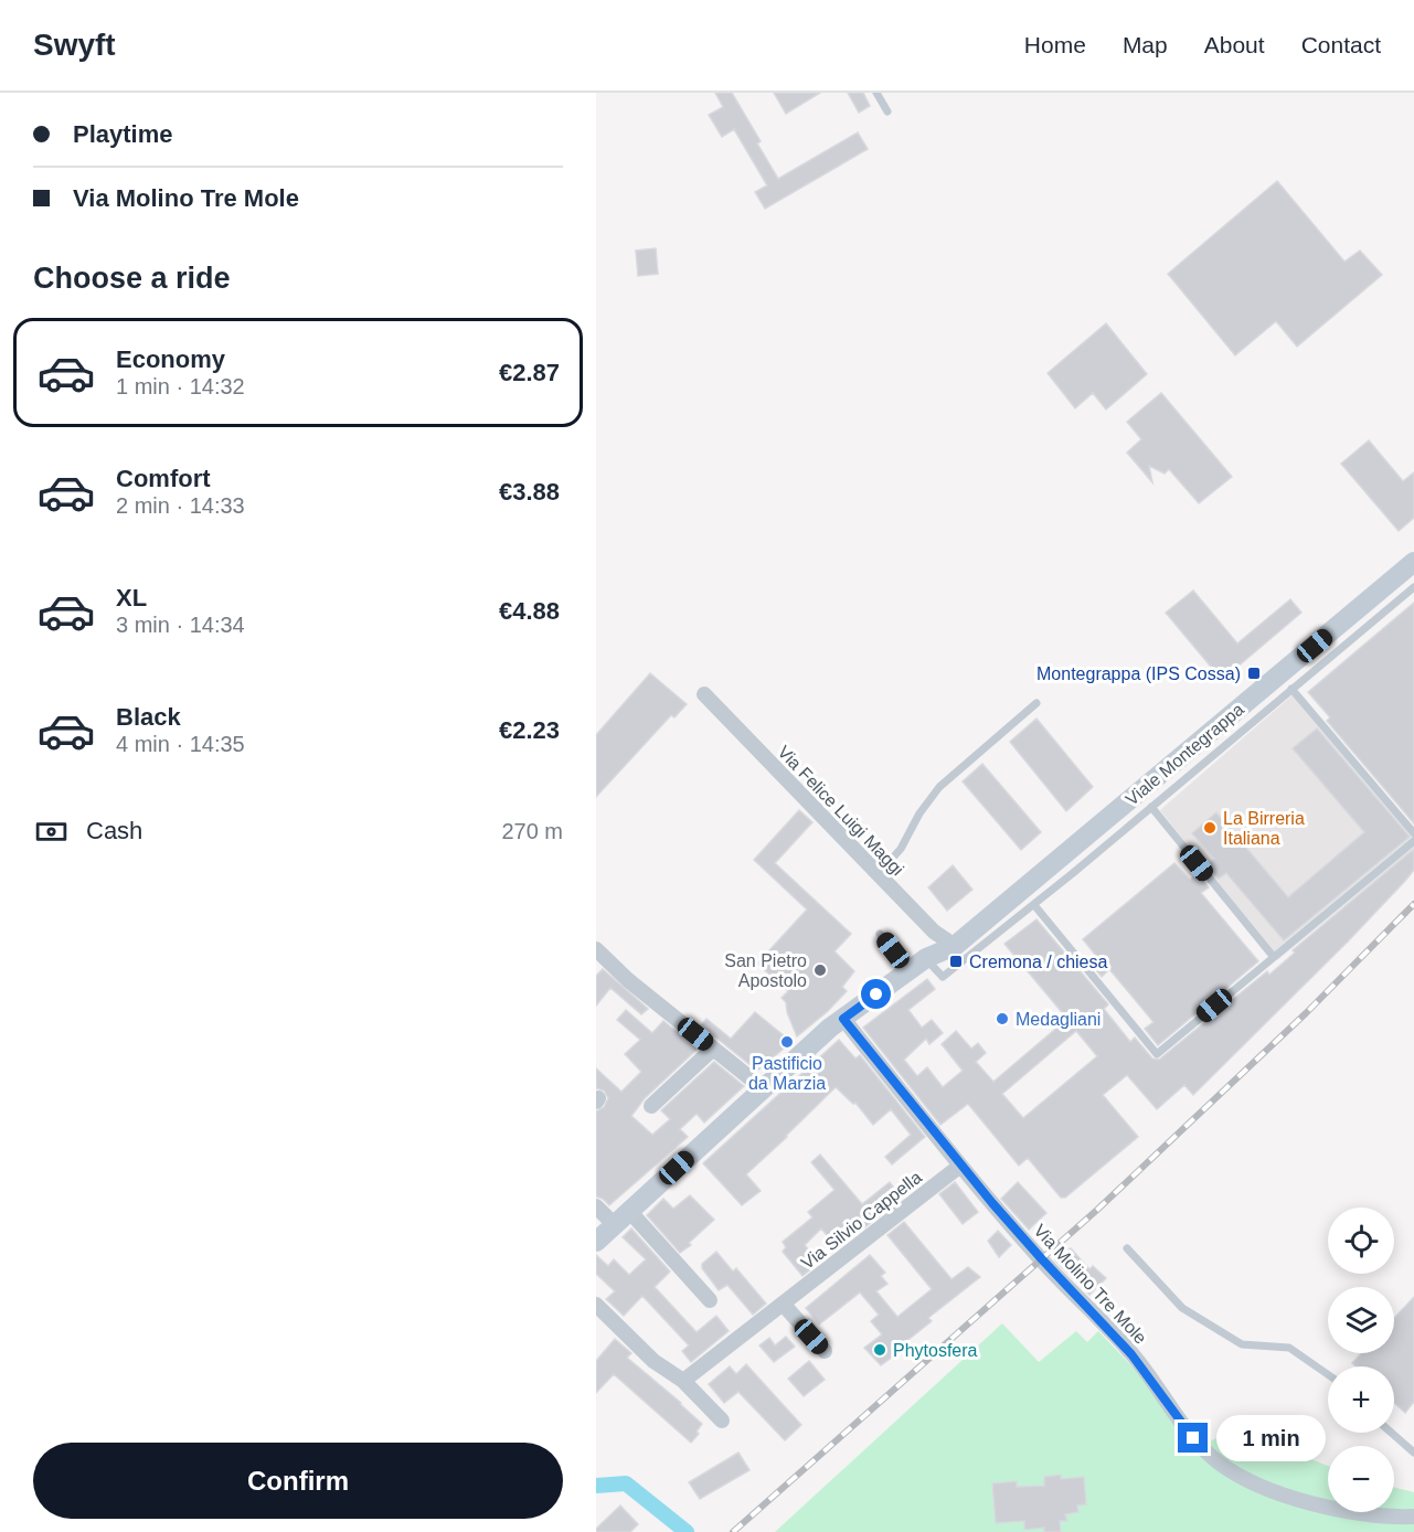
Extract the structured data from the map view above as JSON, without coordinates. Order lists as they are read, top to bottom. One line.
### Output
{"streets":{"main road":["Viale Montegrappa"],"street":["Via Felice Luigi Maggi","Via Silvio Cappella","Via Molino Tre Mole"]},"crossings":[["Viale Montegrappa","Via Felice Luigi Maggi"],["Viale Montegrappa","Via Molino Tre Mole"],["Via Silvio Cappella","Via Molino Tre Mole"]],"places":{"transit":["Montegrappa (IPS Cossa)","Cremona / chiesa"],"other":["La Birreria Italiana","San Pietro Apostolo","Medagliani","Pastificio da Marzia","Phytosfera"]},"page":{"header":"Swyft","nav":["Home","Map","About","Contact"],"banner":["Playtime","Via Molino Tre Mole"],"heading":"Choose a ride","list":[{"name":"Economy","note":"1 min · 14:32","value":"€2.87"},{"name":"Comfort","note":"2 min · 14:33","value":"€3.88"},{"name":"XL","note":"3 min · 14:34","value":"€4.88"},{"name":"Black","note":"4 min · 14:35","value":"€2.23"}],"pay":["Cash","270 m"],"map_buttons":["+","−"],"bubble":"1 min","buttons":"Confirm"}}
